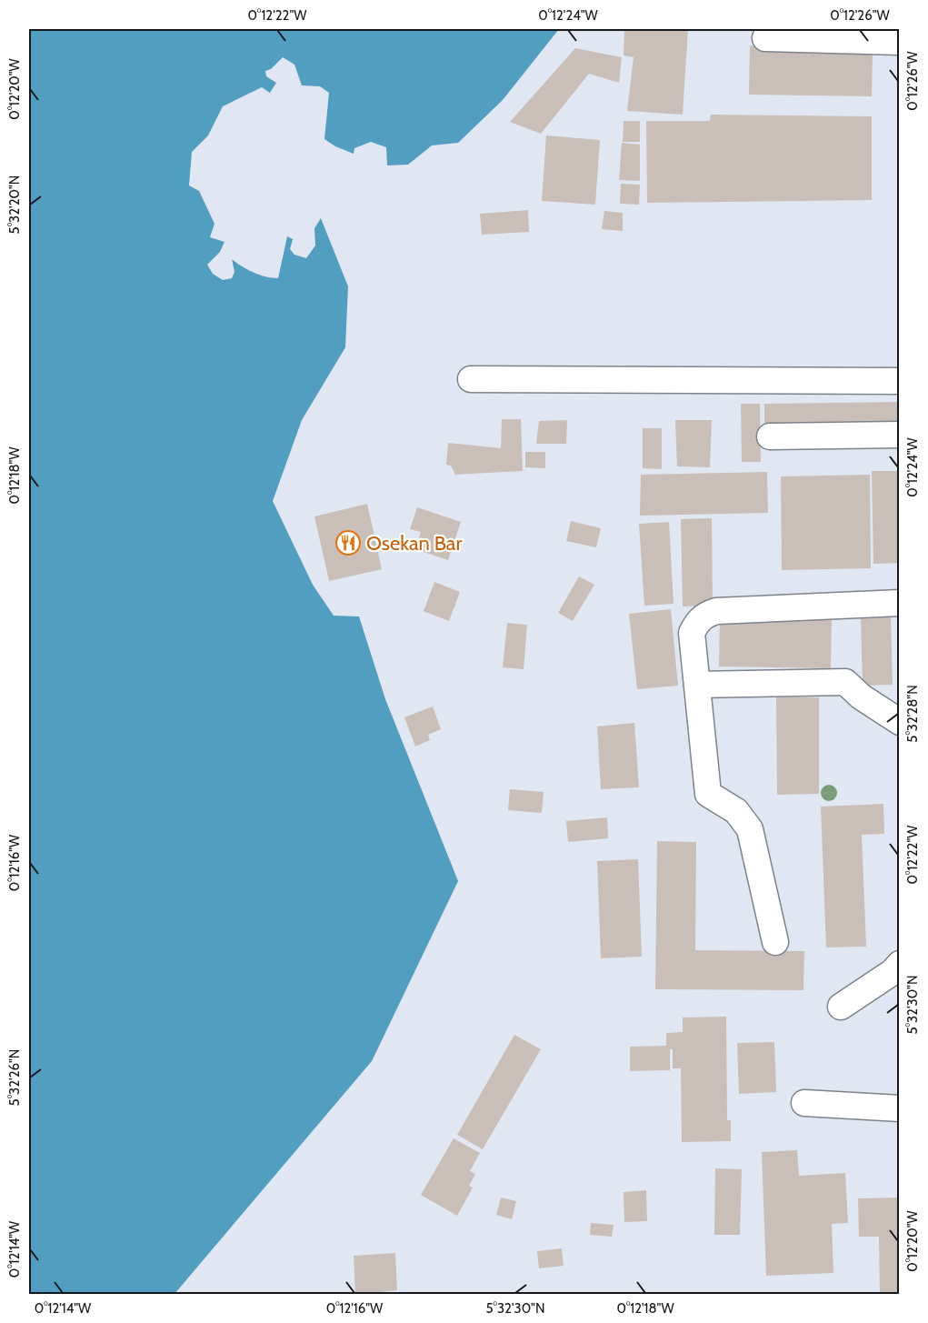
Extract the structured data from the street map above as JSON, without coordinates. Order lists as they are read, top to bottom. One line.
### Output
{"places":{"restaurant":["Osekan Bar"]},"coordinates":["0°12'22\"W","0°12'24\"W","0°12'26\"W","0°12'20\"W","5°32'20\"N","0°12'18\"W","5°32'28\"N","0°12'16\"W","5°32'30\"N","5°32'26\"N","0°12'14\"W"]}
